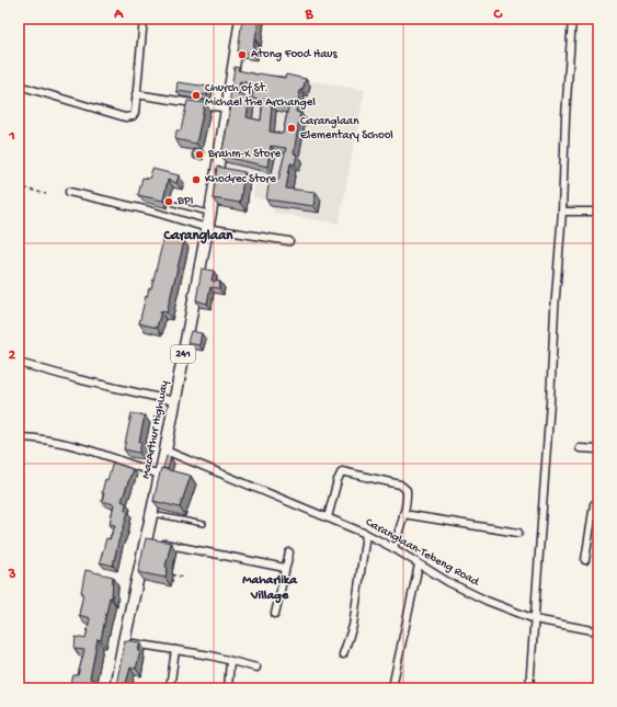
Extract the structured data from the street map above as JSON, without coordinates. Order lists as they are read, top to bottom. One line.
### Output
{"streets":{"main road":["241","MacArthur Highway"],"street":["Caranglaan-Tebeng Road"]},"crossings":[["MacArthur Highway","Caranglaan-Tebeng Road"]],"districts":["Caranglaan","Maharlika Village"],"places":["Atong Food Haus","Church of St. Michael the Archangel","Caranglaan Elementary School","Brahm-X Store","Khodrec Store","BPI"],"grid":{"columns":["A","B","C"],"rows":["1","2","3"]}}
